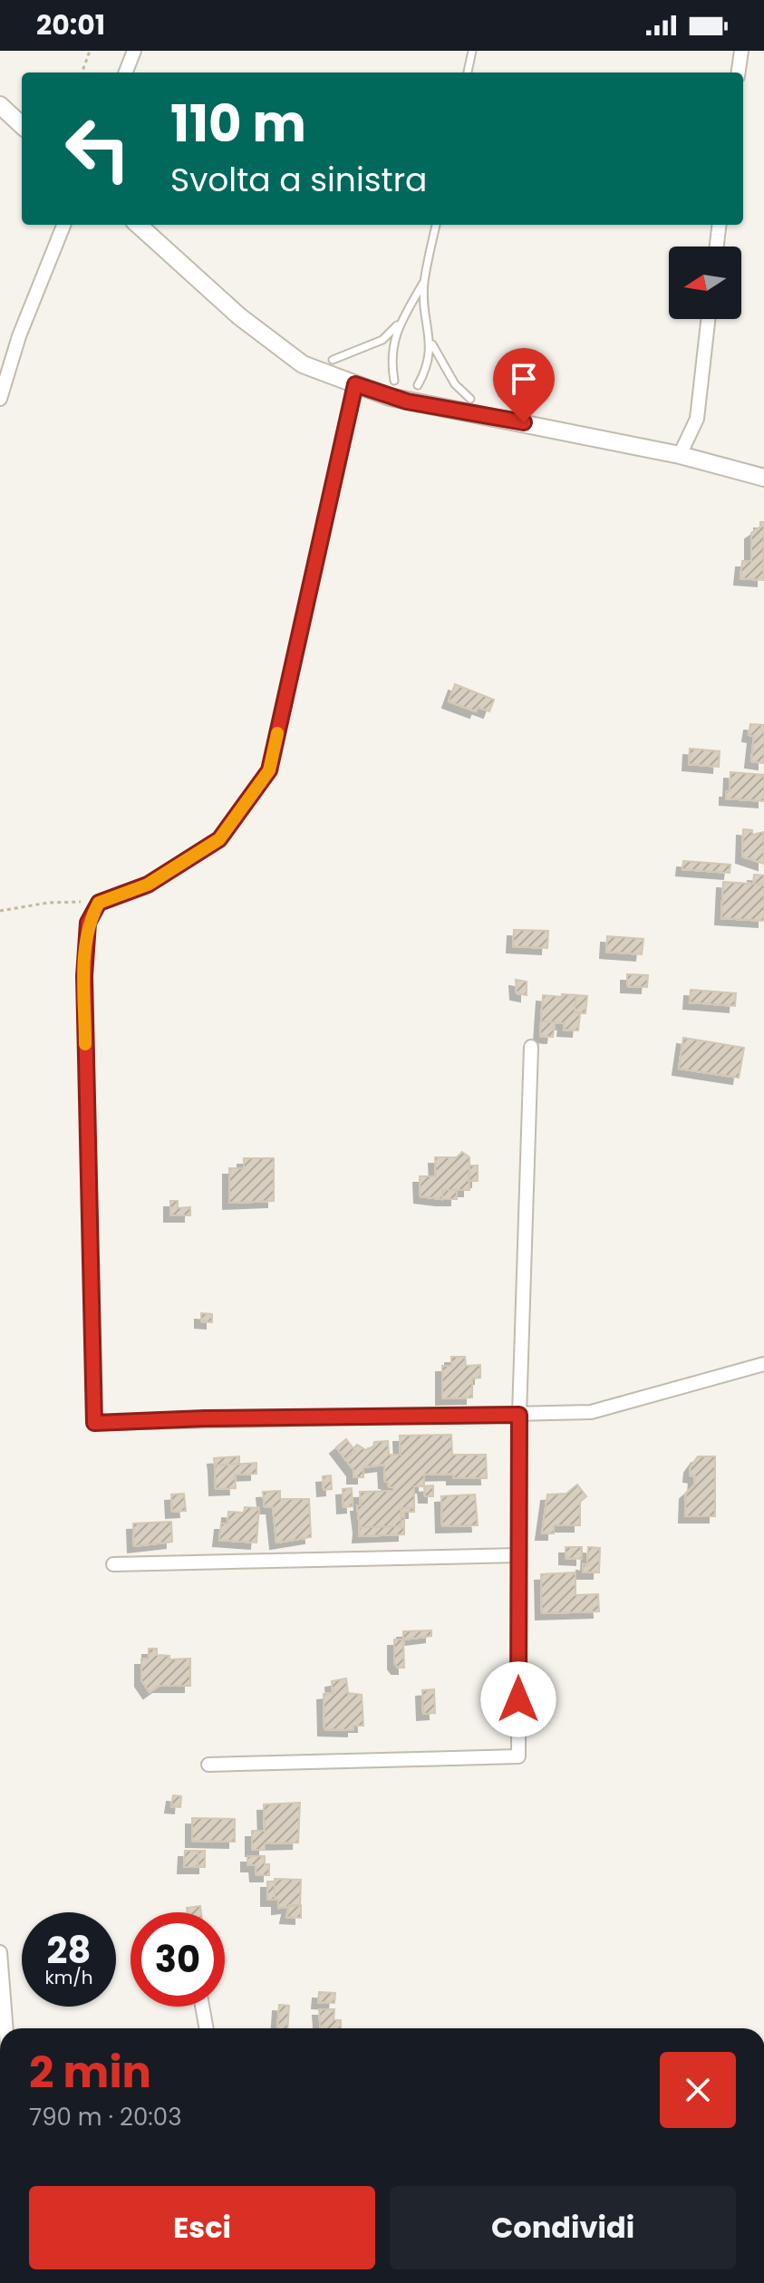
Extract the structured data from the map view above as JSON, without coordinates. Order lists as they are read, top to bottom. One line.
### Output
{"north":"left","page":{"status":"20:01","turn":["110 m","Svolta a sinistra"],"speed":"28 km/h","limit":"30","heading":["2 min","790 m · 20:03"],"buttons":["Esci","Condividi"]}}
